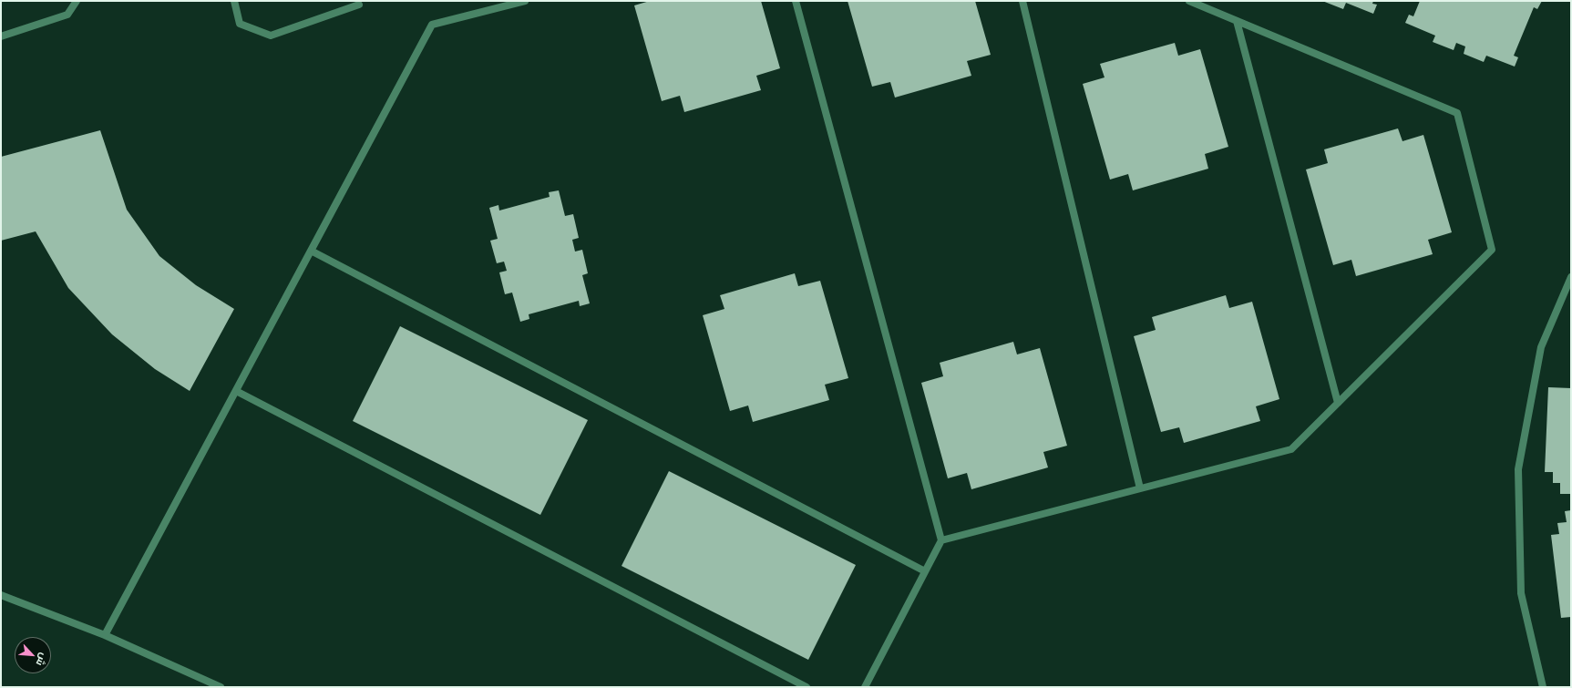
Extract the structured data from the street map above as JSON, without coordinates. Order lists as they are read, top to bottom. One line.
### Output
{"north":"bottom right"}
